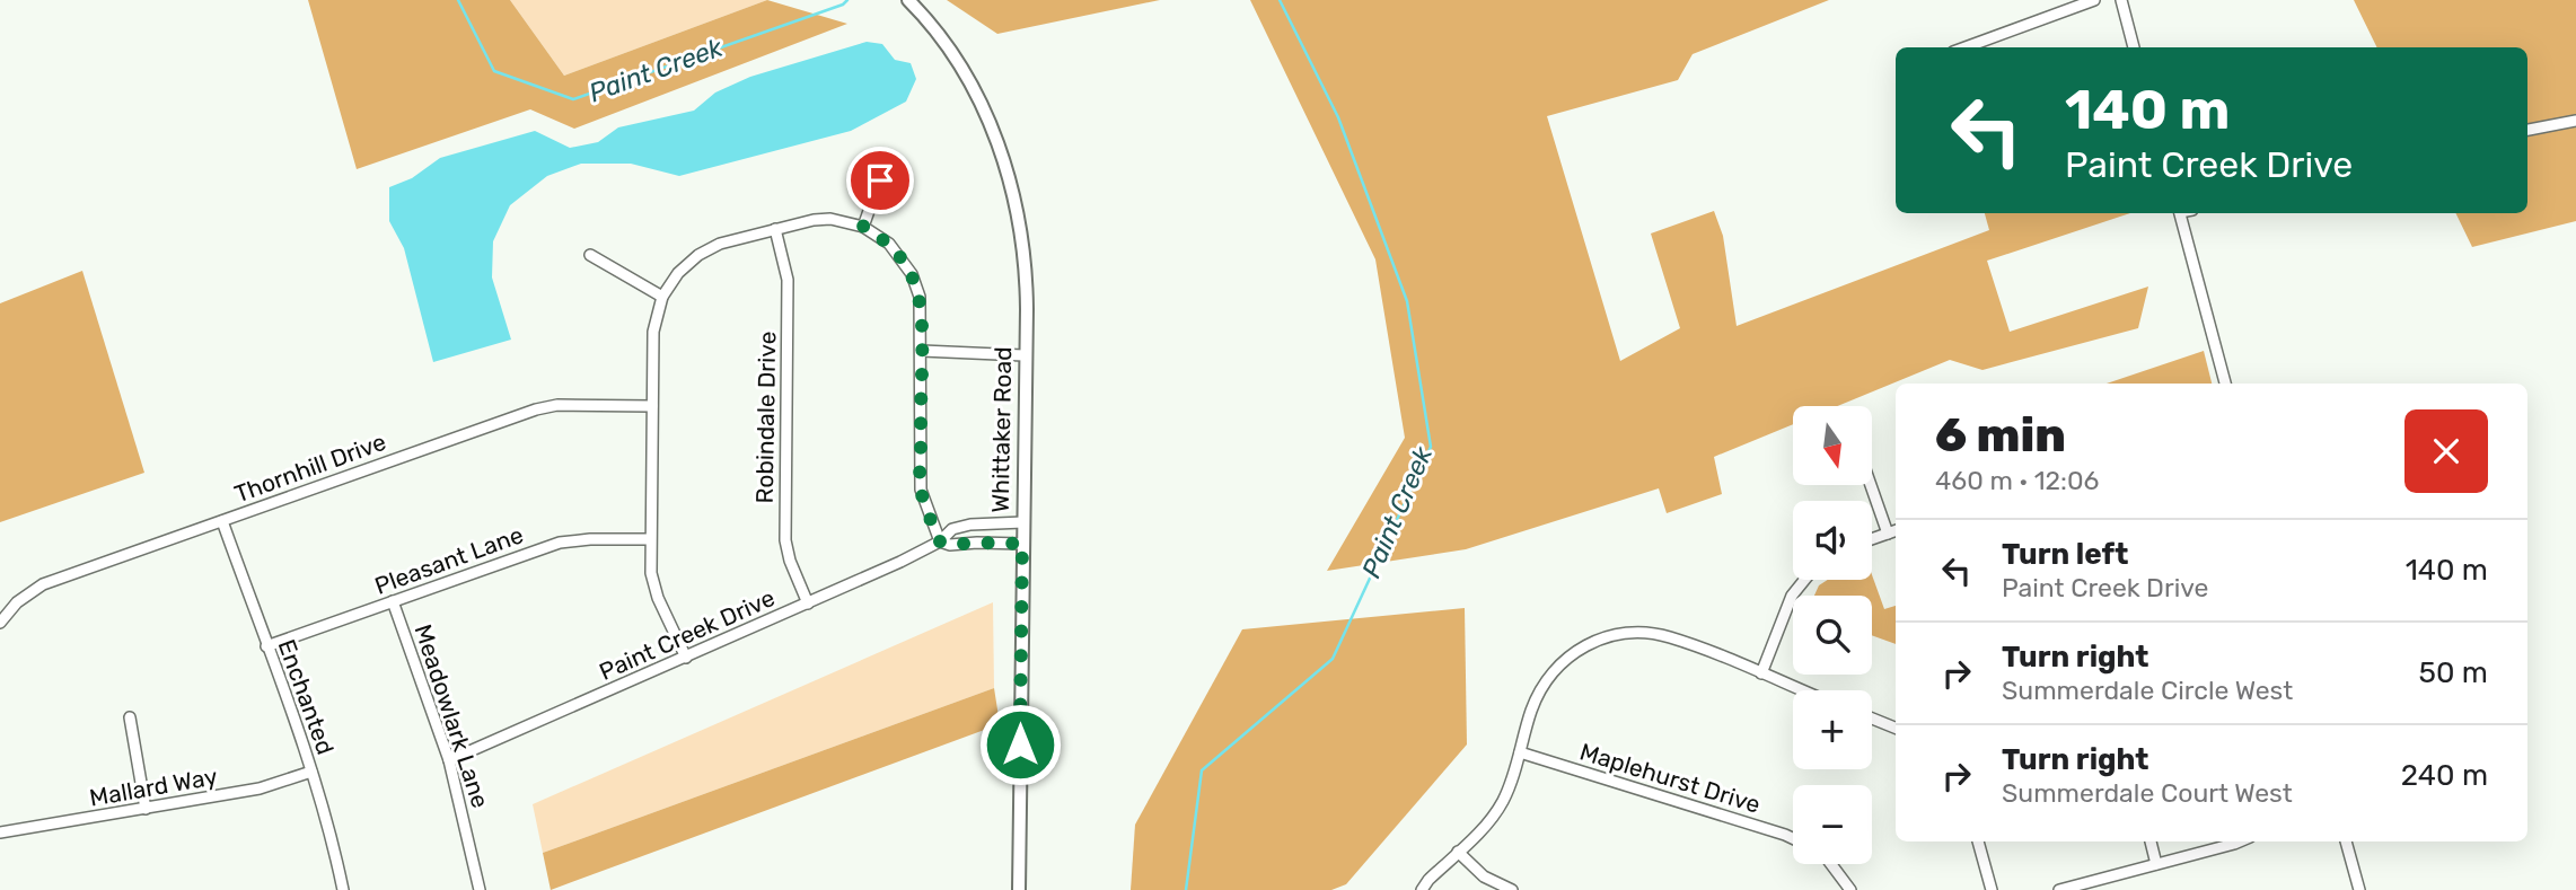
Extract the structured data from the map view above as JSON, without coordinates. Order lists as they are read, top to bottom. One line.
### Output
{"streets":{"main road":["Whittaker Road"],"street":["Robindale Drive","Thornhill Drive","Pleasant Lane","Paint Creek Drive","Enchanted","Meadowlark Lane","Maplehurst Drive","Mallard Way"]},"crossings":[["Robindale Drive","Paint Creek Drive"],["Whittaker Road","Paint Creek Drive"],["Thornhill Drive","Enchanted"],["Pleasant Lane","Enchanted"],["Pleasant Lane","Meadowlark Lane"],["Paint Creek Drive","Meadowlark Lane"],["Enchanted","Mallard Way"]],"water":["Paint Creek"],"north":"bottom","page":{"turn":["140 m","Paint Creek Drive"],"heading":["6 min","460 m · 12:06"],"map_buttons":["+","−"],"list":[{"name":"Turn left","note":"Paint Creek Drive","value":"140 m"},{"name":"Turn right","note":"Summerdale Circle West","value":"50 m"},{"name":"Turn right","note":"Summerdale Court West","value":"240 m"}]}}
